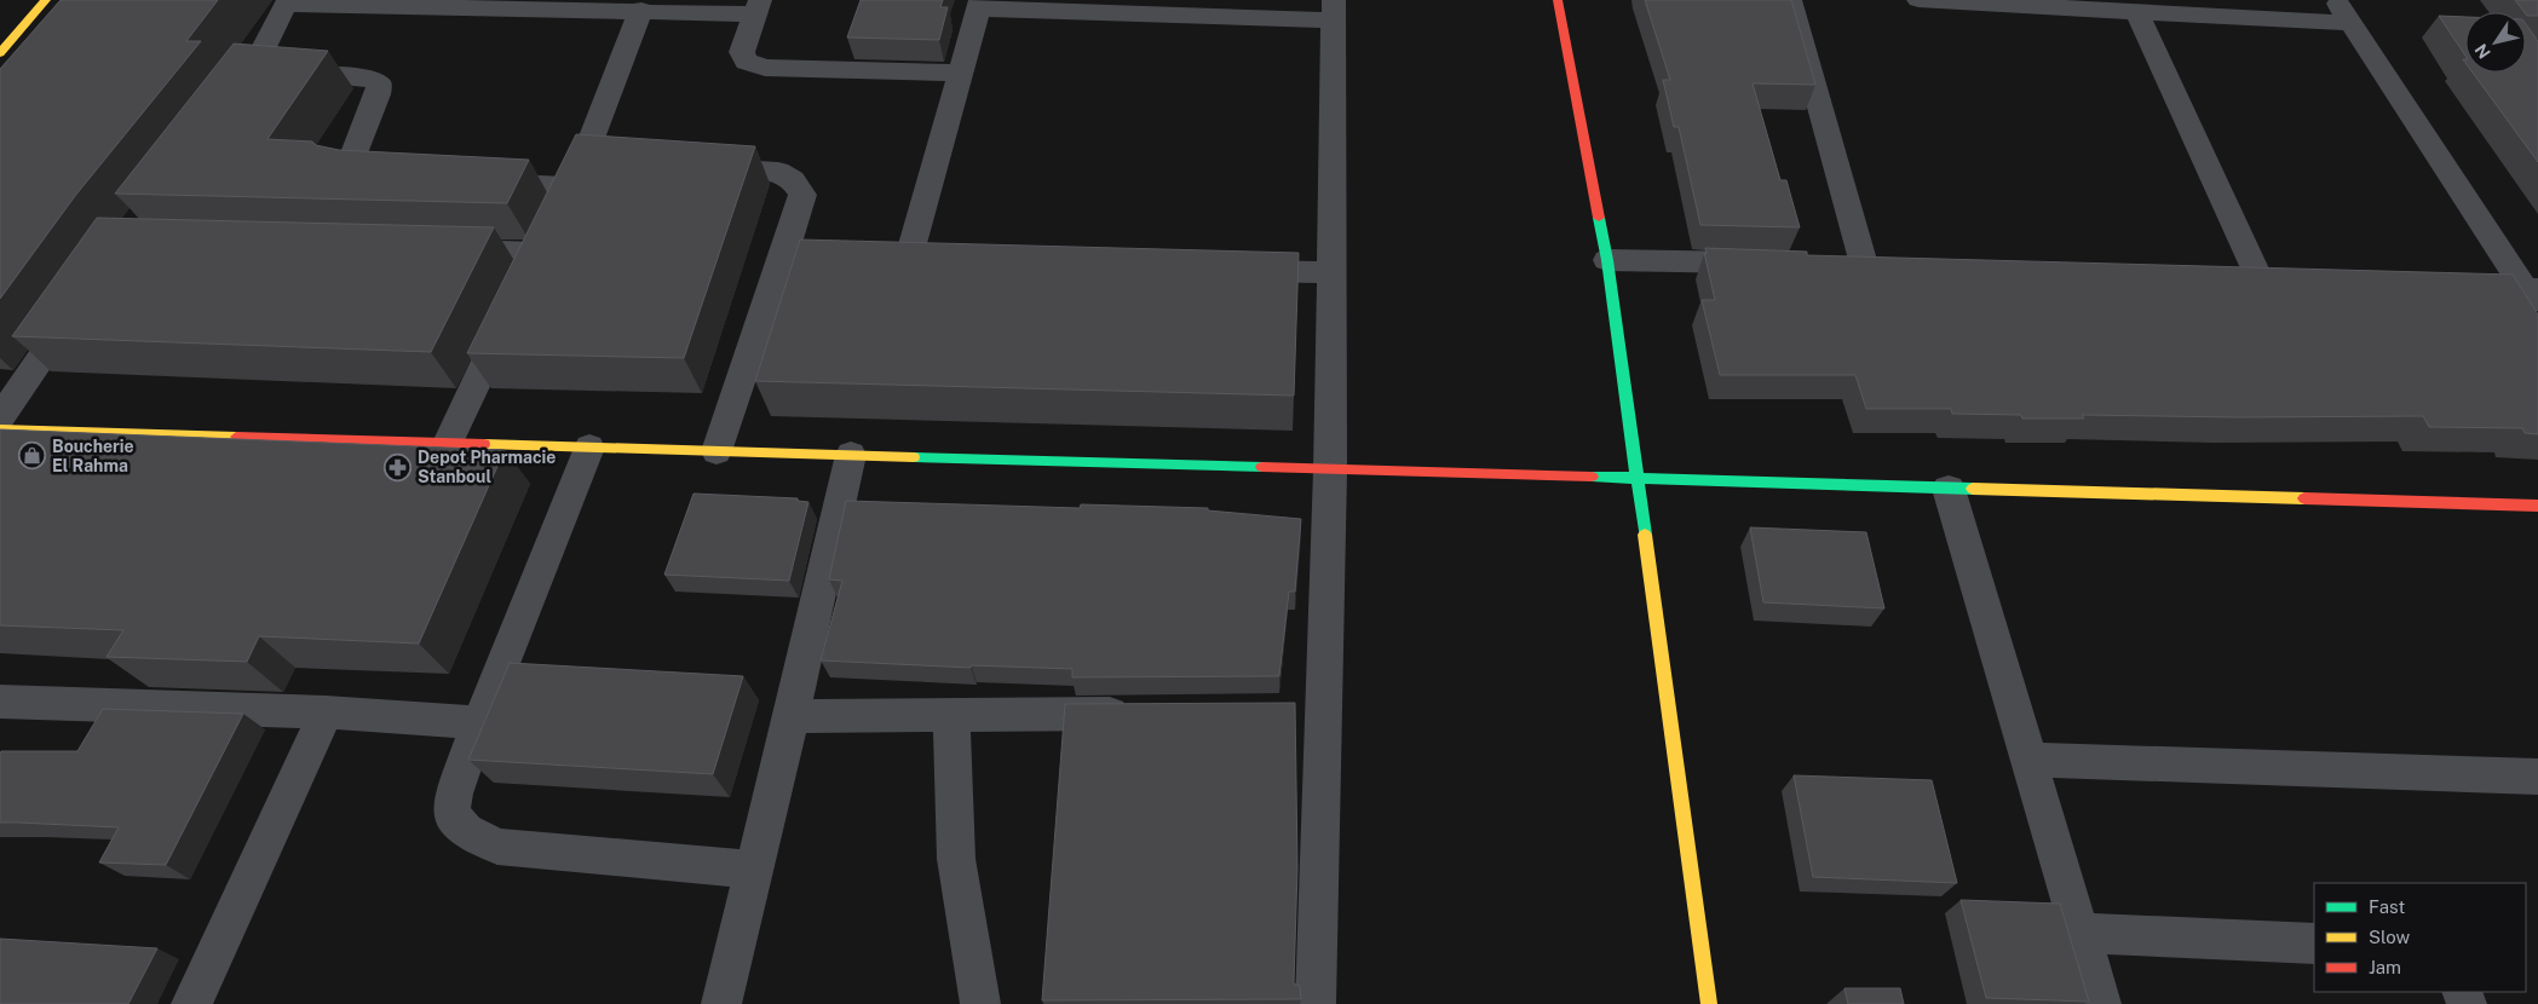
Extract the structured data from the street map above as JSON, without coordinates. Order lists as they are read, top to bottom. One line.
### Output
{"places":{"shop":["Boucherie El Rahma"],"pharmacy":["Depot Pharmacie Stanboul"]},"legend":["Fast","Slow","Jam"],"north":"bottom left"}
